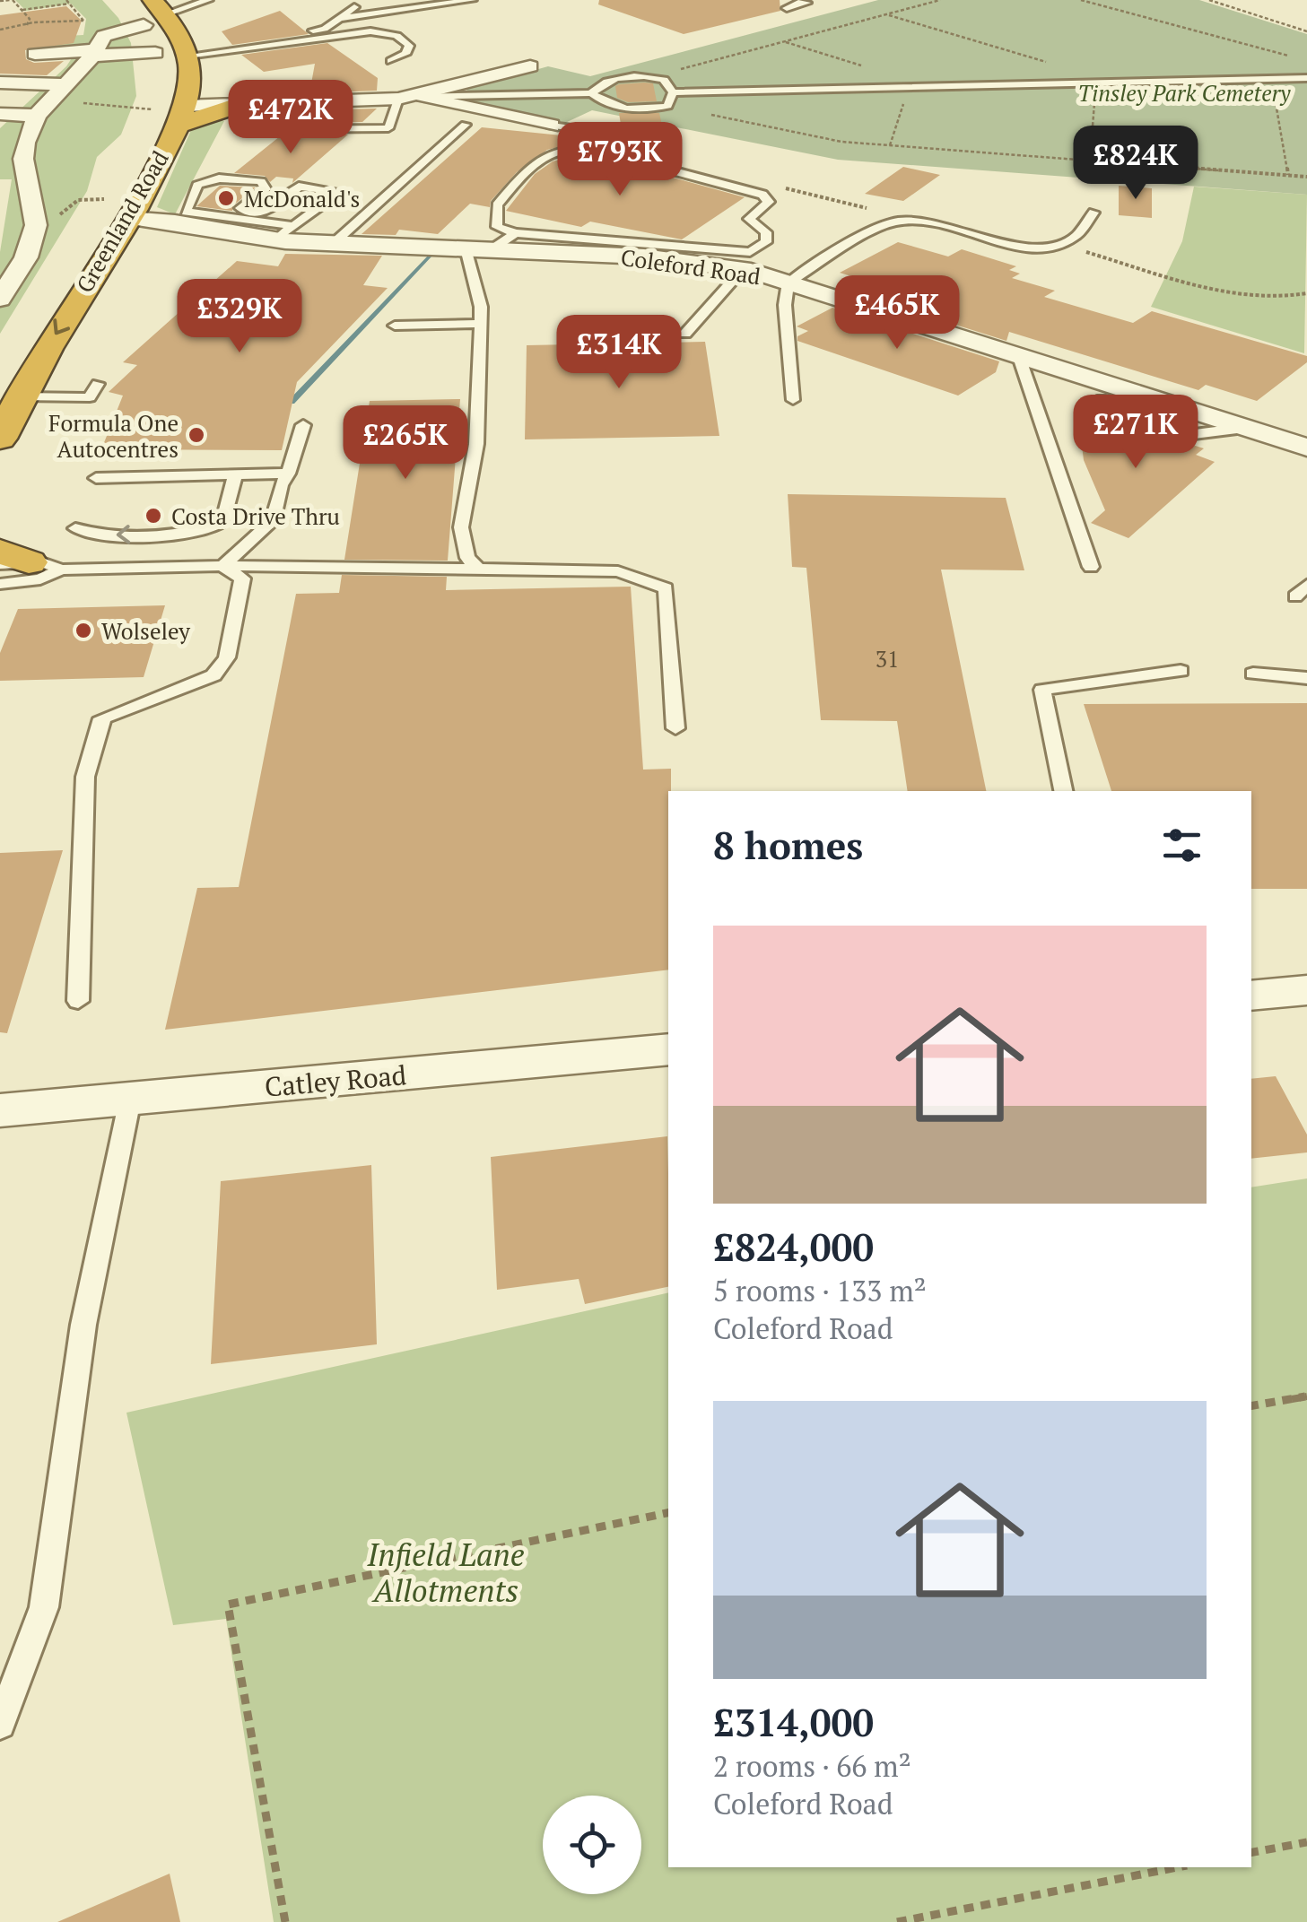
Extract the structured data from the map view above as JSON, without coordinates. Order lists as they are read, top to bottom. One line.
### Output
{"streets":{"highway":["Greenland Road"],"street":["Coleford Road","Catley Road"]},"crossings":[["Greenland Road","Coleford Road"]],"parks":["Tinsley Park Cemetery","Infield Lane Allotments"],"places":["McDonald's","Formula One Autocentres","Costa Drive Thru","Wolseley"],"house_numbers":["31"],"page":{"price":["£472K","£793K","£824K","£465K","£329K","£314K","£271K","£265K"],"heading":"8 homes","list":[{"name":"£824,000","note":"5 rooms · 133 m² · Coleford Road"},{"name":"£314,000","note":"2 rooms · 66 m² · Coleford Road"}]}}
